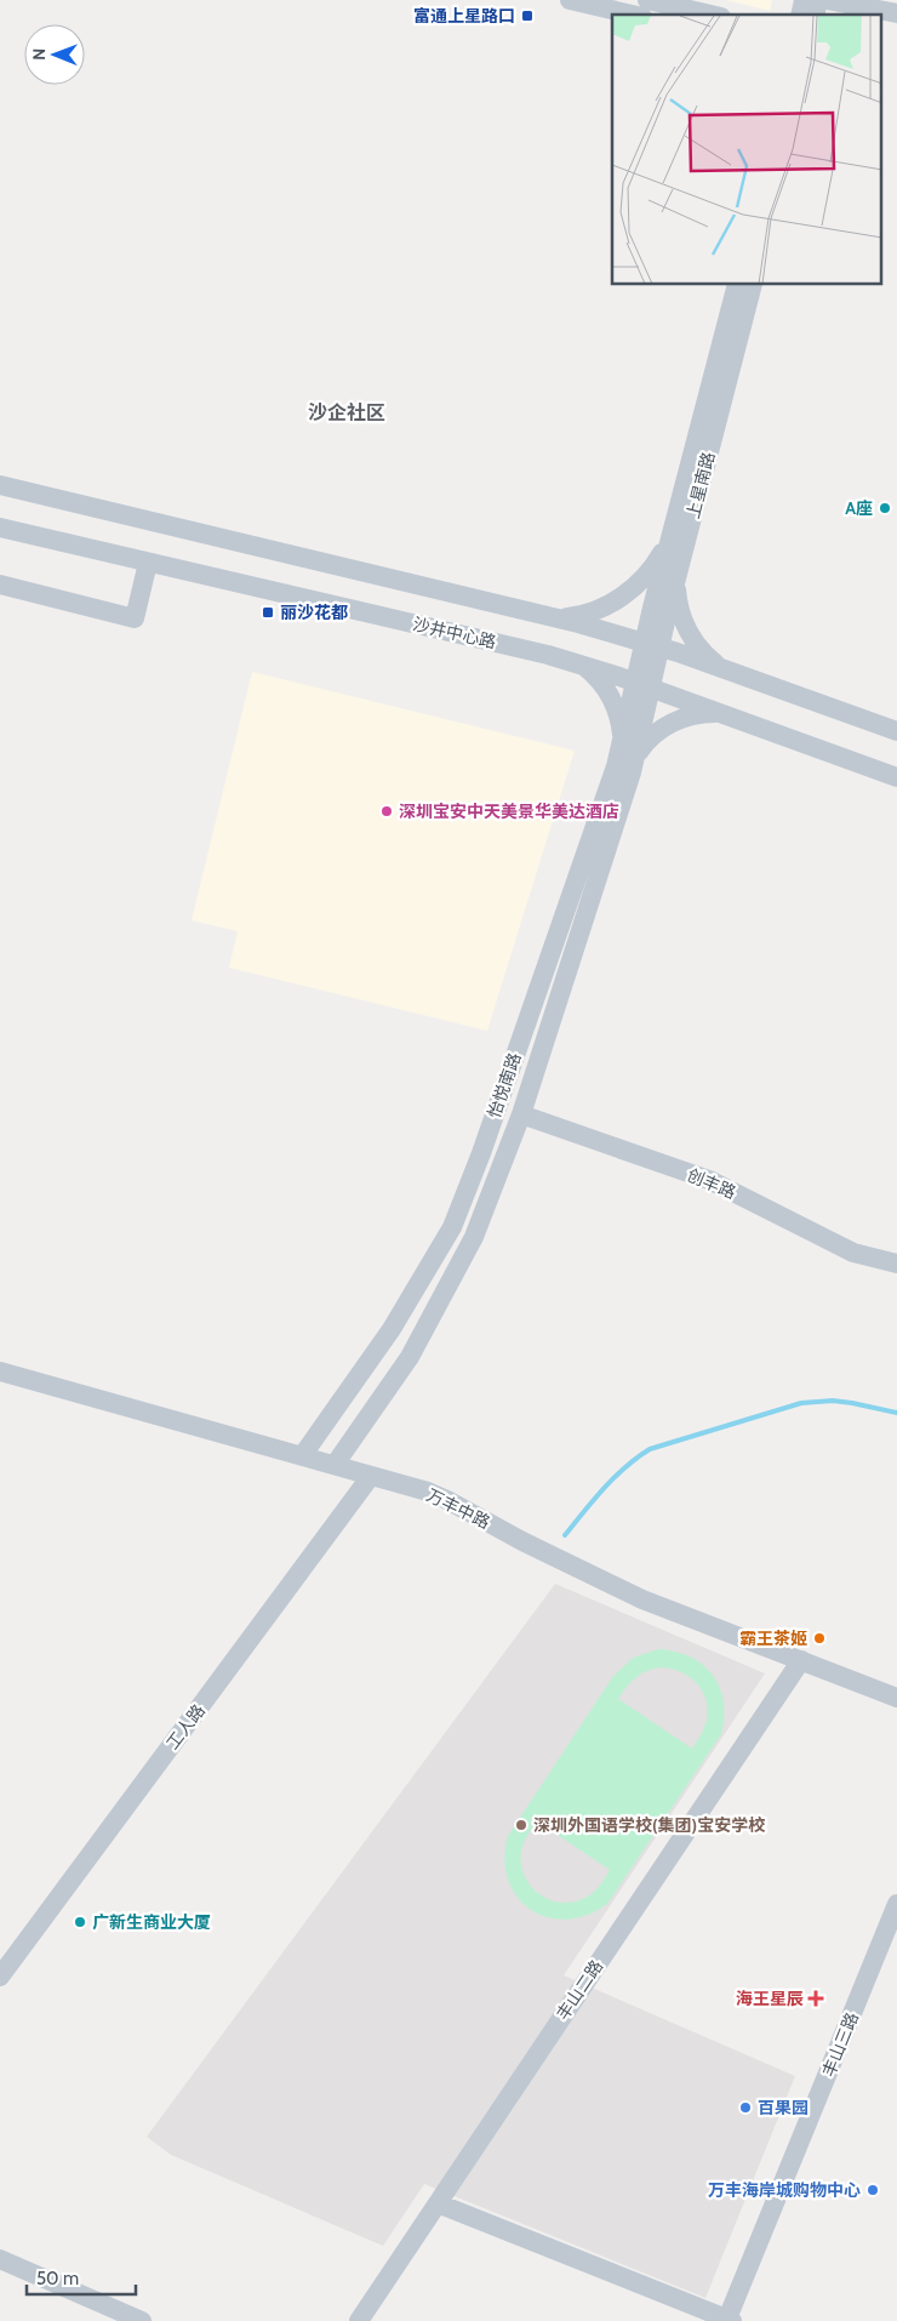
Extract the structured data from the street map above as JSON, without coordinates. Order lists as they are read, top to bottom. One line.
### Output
{"streets":{"street":["上星南路","沙井中心路","怡悦南路","创丰路","万丰中路","工人路","丰山二路","丰山三路"]},"crossings":[["上星南路","沙井中心路"],["上星南路","怡悦南路"],["沙井中心路","怡悦南路"],["怡悦南路","创丰路"],["怡悦南路","万丰中路"],["万丰中路","工人路"],["万丰中路","丰山二路"]],"districts":["沙企社区"],"places":{"transit":["富通上星路口","丽沙花都"],"other":["A座","深圳宝安中天美景华美达酒店","霸王茶姬","深圳外国语学校(集团)宝安学校","广新生商业大厦","百果园","万丰海岸城购物中心"],"health":["海王星辰"]},"scale_bar":"50 m","north":"left"}
